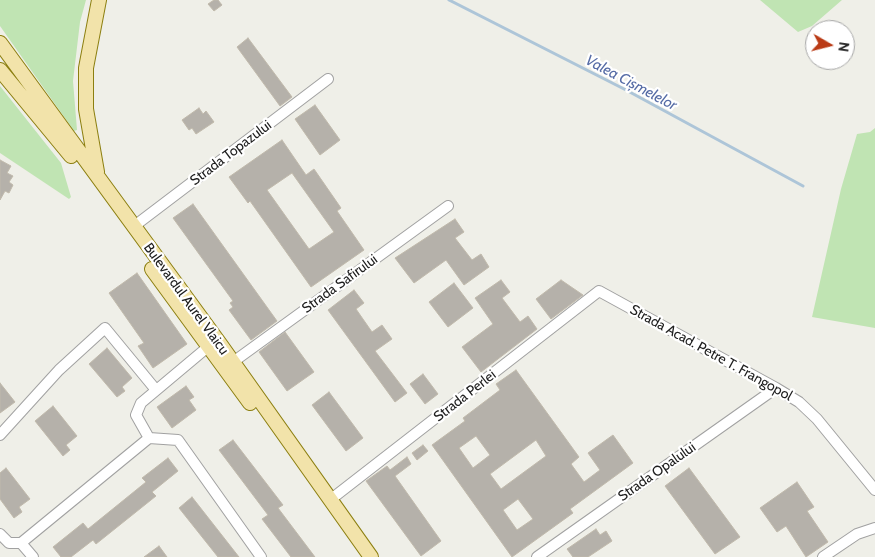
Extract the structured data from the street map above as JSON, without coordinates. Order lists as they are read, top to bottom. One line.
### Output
{"streets":{"main road":["Bulevardul Aurel Vlaicu"],"street":["Strada Topazului","Strada Safirului","Strada Acad. Petre T. Frangopol","Strada Perlei","Strada Opalului"]},"crossings":[["Strada Topazului","Bulevardul Aurel Vlaicu"],["Strada Safirului","Bulevardul Aurel Vlaicu"],["Bulevardul Aurel Vlaicu","Strada Perlei"],["Strada Acad. Petre T. Frangopol","Strada Perlei"],["Strada Acad. Petre T. Frangopol","Strada Opalului"]],"water":["Valea Cișmelelor"],"north":"right"}
